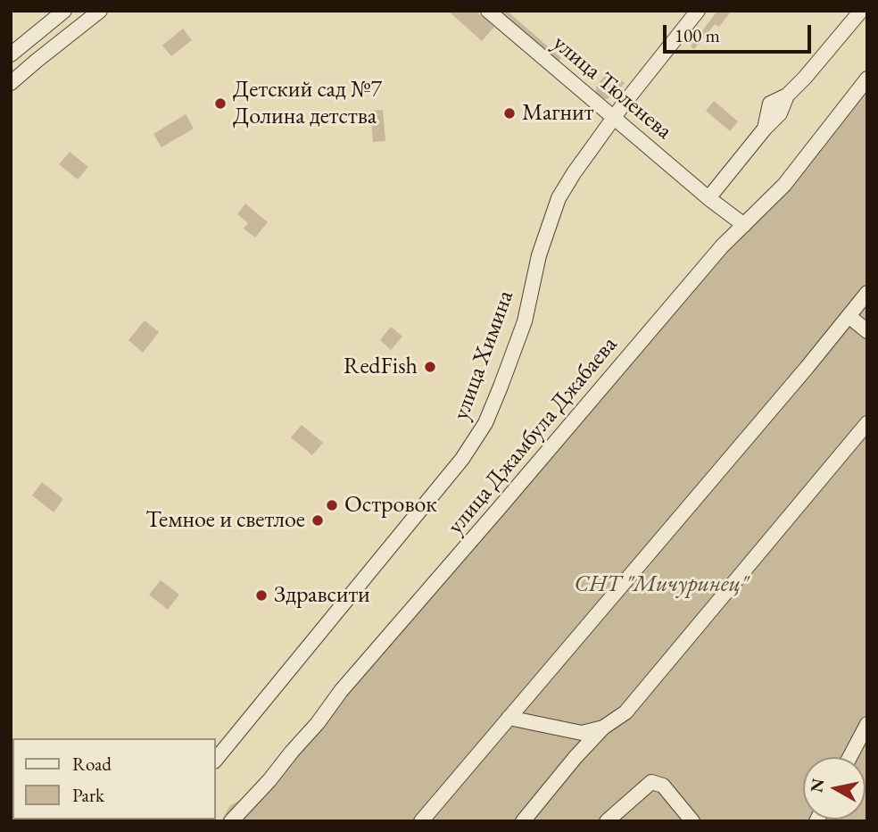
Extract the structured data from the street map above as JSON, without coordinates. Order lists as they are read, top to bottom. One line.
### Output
{"streets":{"street":["улица Тюленева","улица Химина","улица Джамбула Джабаева"]},"crossings":[["улица Тюленева","улица Химина"],["улица Тюленева","улица Джамбула Джабаева"]],"parks":["СНТ \"Мичуринец\""],"places":["Детский сад №7 Долина детства","Магнит","RedFish","Островок","Темное и светлое","Здравсити"],"legend":["Road","Park"],"scale_bar":"100 m","north":"left"}
